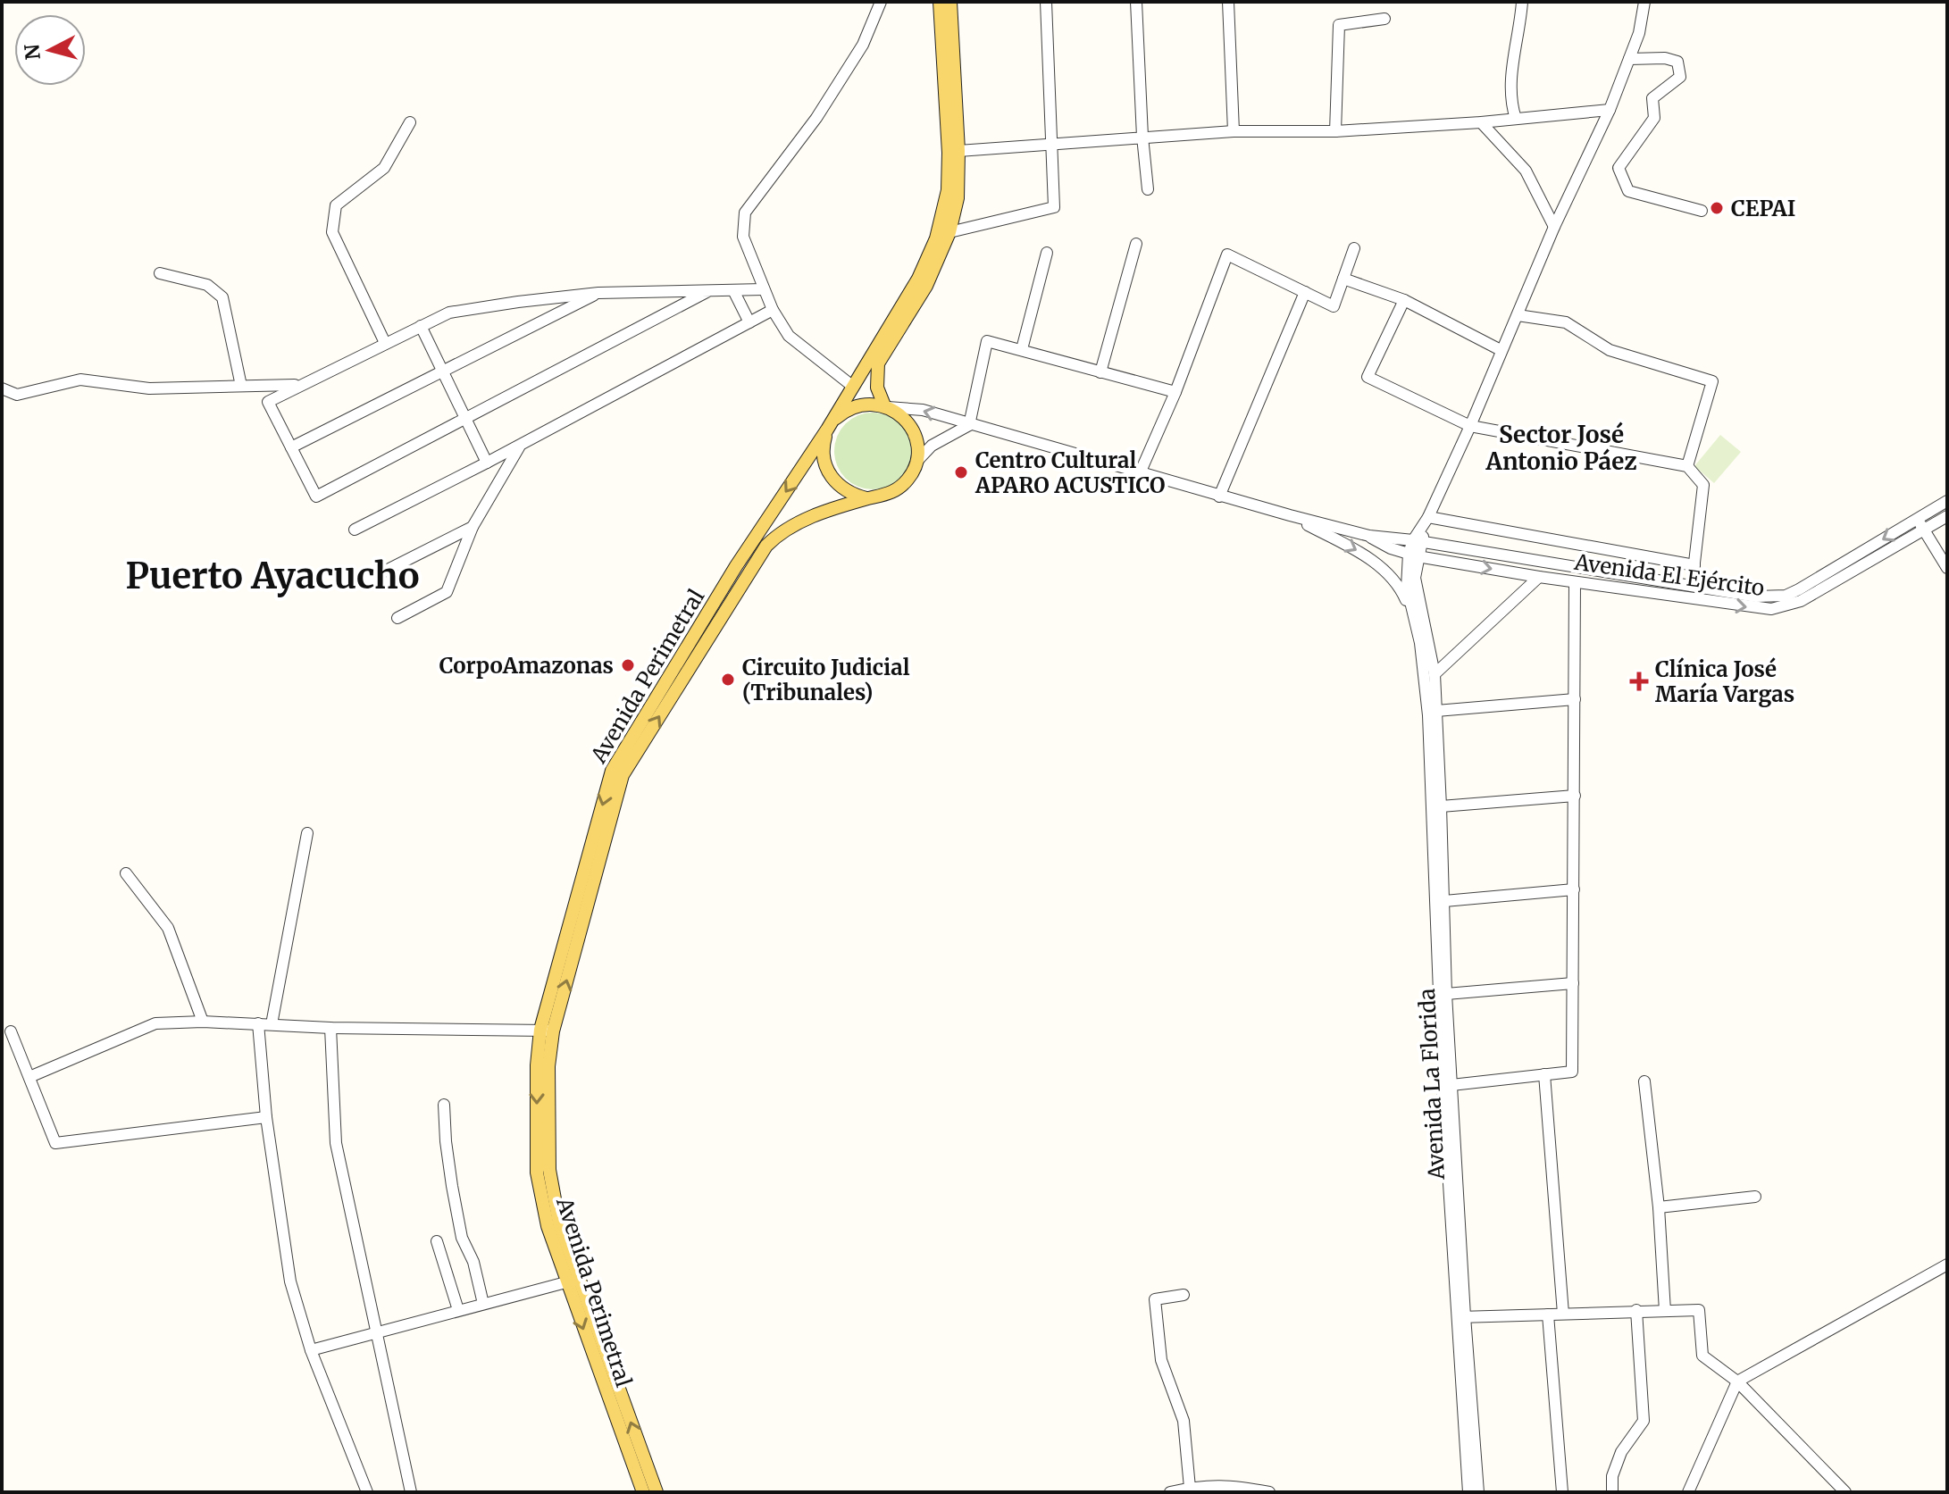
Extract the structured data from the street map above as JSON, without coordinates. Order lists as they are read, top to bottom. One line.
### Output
{"streets":{"main road":["Avenida Perimetral"],"street":["Avenida El Ejército","Avenida La Florida"]},"crossings":[["Avenida El Ejército","Avenida Perimetral"],["Avenida El Ejército","Avenida La Florida"]],"districts":["Sector José Antonio Páez","Puerto Ayacucho"],"places":{"other":["CEPAI","Centro Cultural APARO ACUSTICO","CorpoAmazonas","Circuito Judicial (Tribunales)"],"health":["Clínica José María Vargas"]},"north":"left"}
